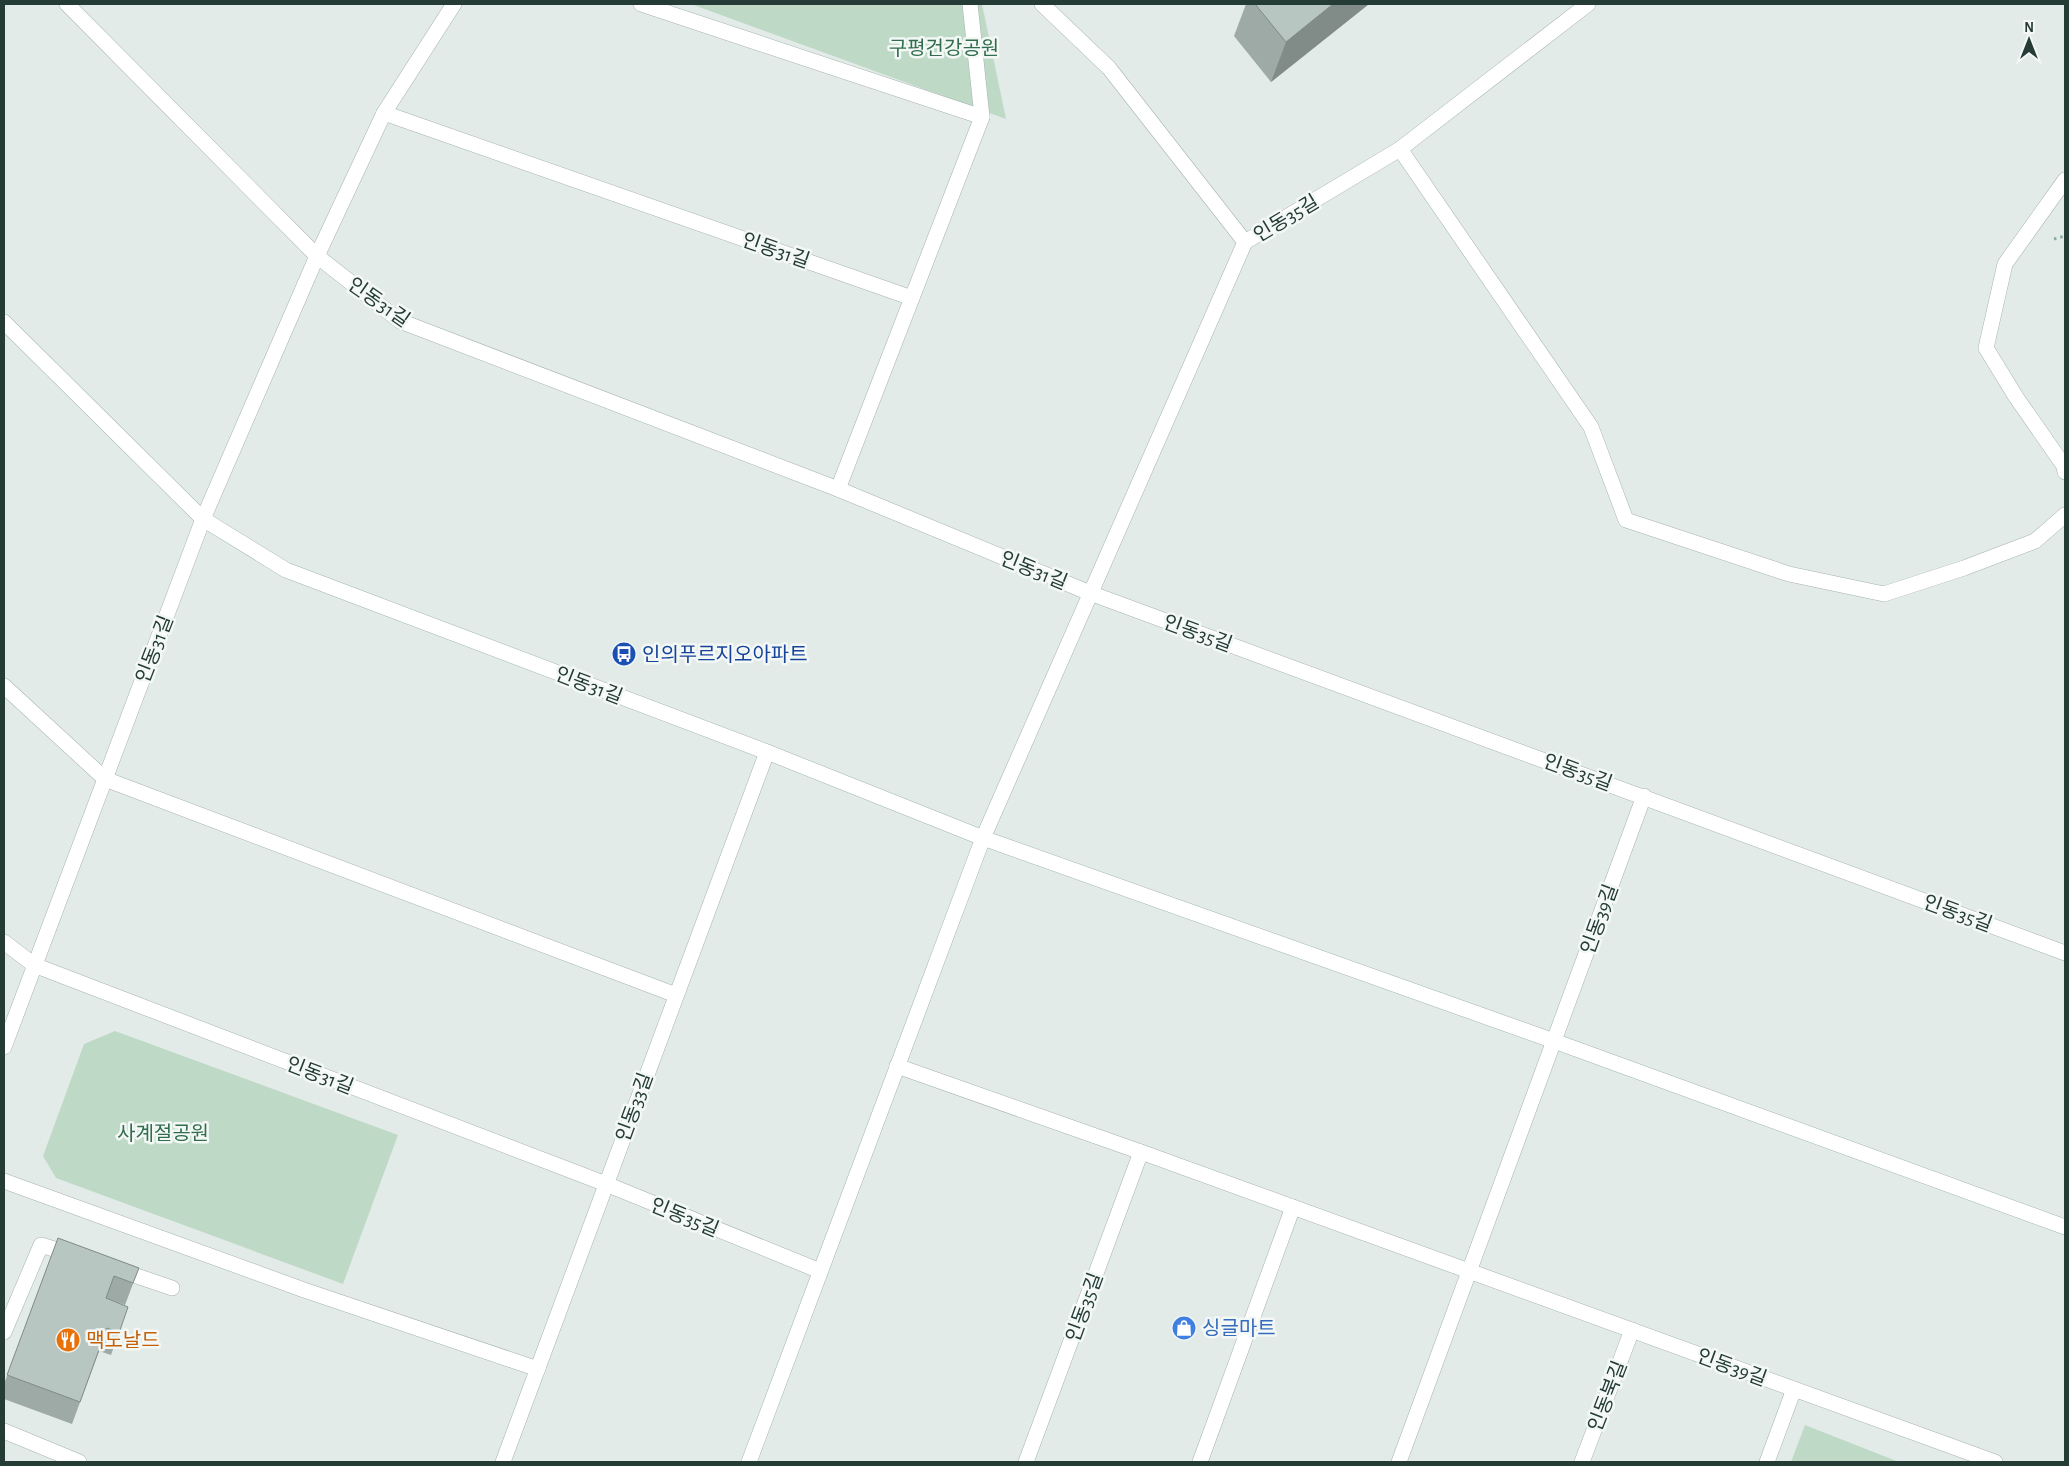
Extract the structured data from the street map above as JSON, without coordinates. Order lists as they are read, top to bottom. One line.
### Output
{"streets":{"street":["인동35길","인동31길","인동39길","인동33길","인동북길"]},"crossings":[["인동35길","인동31길"],["인동35길","인동39길"],["인동35길","인동33길"],["인동31길","인동33길"],["인동39길","인동북길"]],"parks":["구평건강공원","사계절공원"],"places":{"bus stop":["인의푸르지오아파트"],"shop":["싱글마트"],"restaurant":["맥도날드"]},"north":"top"}
